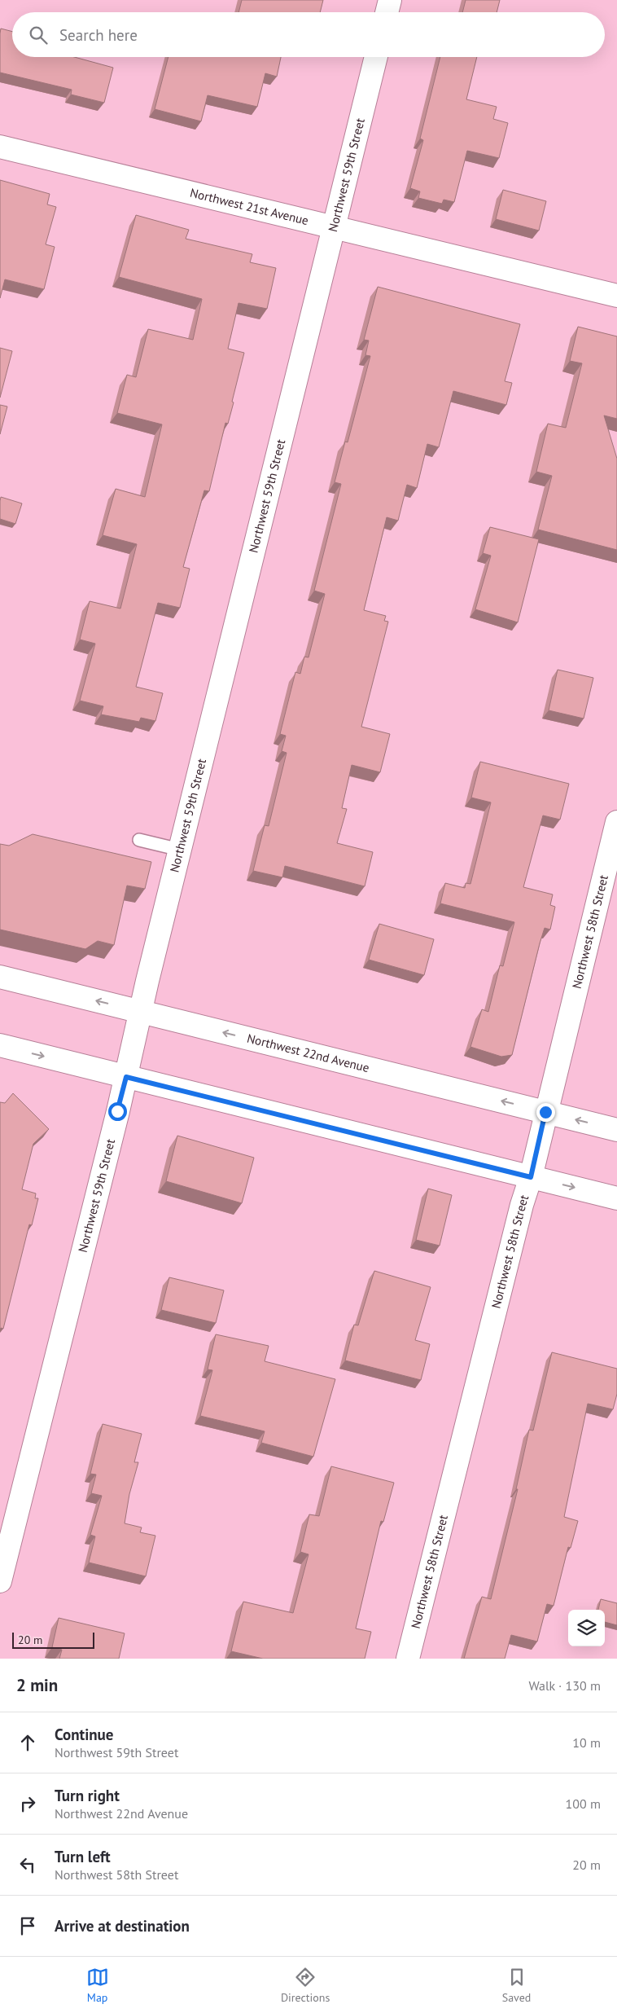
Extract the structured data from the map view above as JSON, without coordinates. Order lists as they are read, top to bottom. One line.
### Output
{"streets":{"street":["Northwest 59th Street","Northwest 21st Avenue","Northwest 58th Street","Northwest 22nd Avenue"]},"crossings":[["Northwest 59th Street","Northwest 21st Avenue"],["Northwest 59th Street","Northwest 22nd Avenue"],["Northwest 58th Street","Northwest 22nd Avenue"]],"scale_bar":"20 m","page":{"search":"Search here","scale":"20 m","heading":["2 min","Walk · 130 m"],"list":[["Continue","Northwest 59th Street","10 m"],["Turn right","Northwest 22nd Avenue","100 m"],["Turn left","Northwest 58th Street","20 m"],"Arrive at destination"],"nav":["Map","Directions","Saved"]}}
